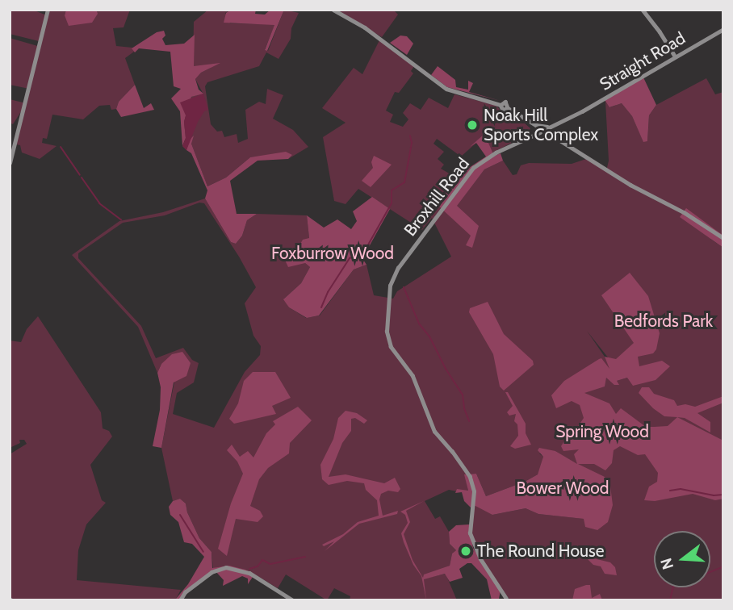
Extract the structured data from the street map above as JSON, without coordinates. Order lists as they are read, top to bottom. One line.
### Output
{"streets":{"street":["Straight Road","Broxhill Road"]},"crossings":[["Straight Road","Broxhill Road"]],"parks":["Foxburrow Wood","Bedfords Park","Spring Wood","Bower Wood"],"places":["Noak Hill Sports Complex","The Round House"],"north":"left"}
